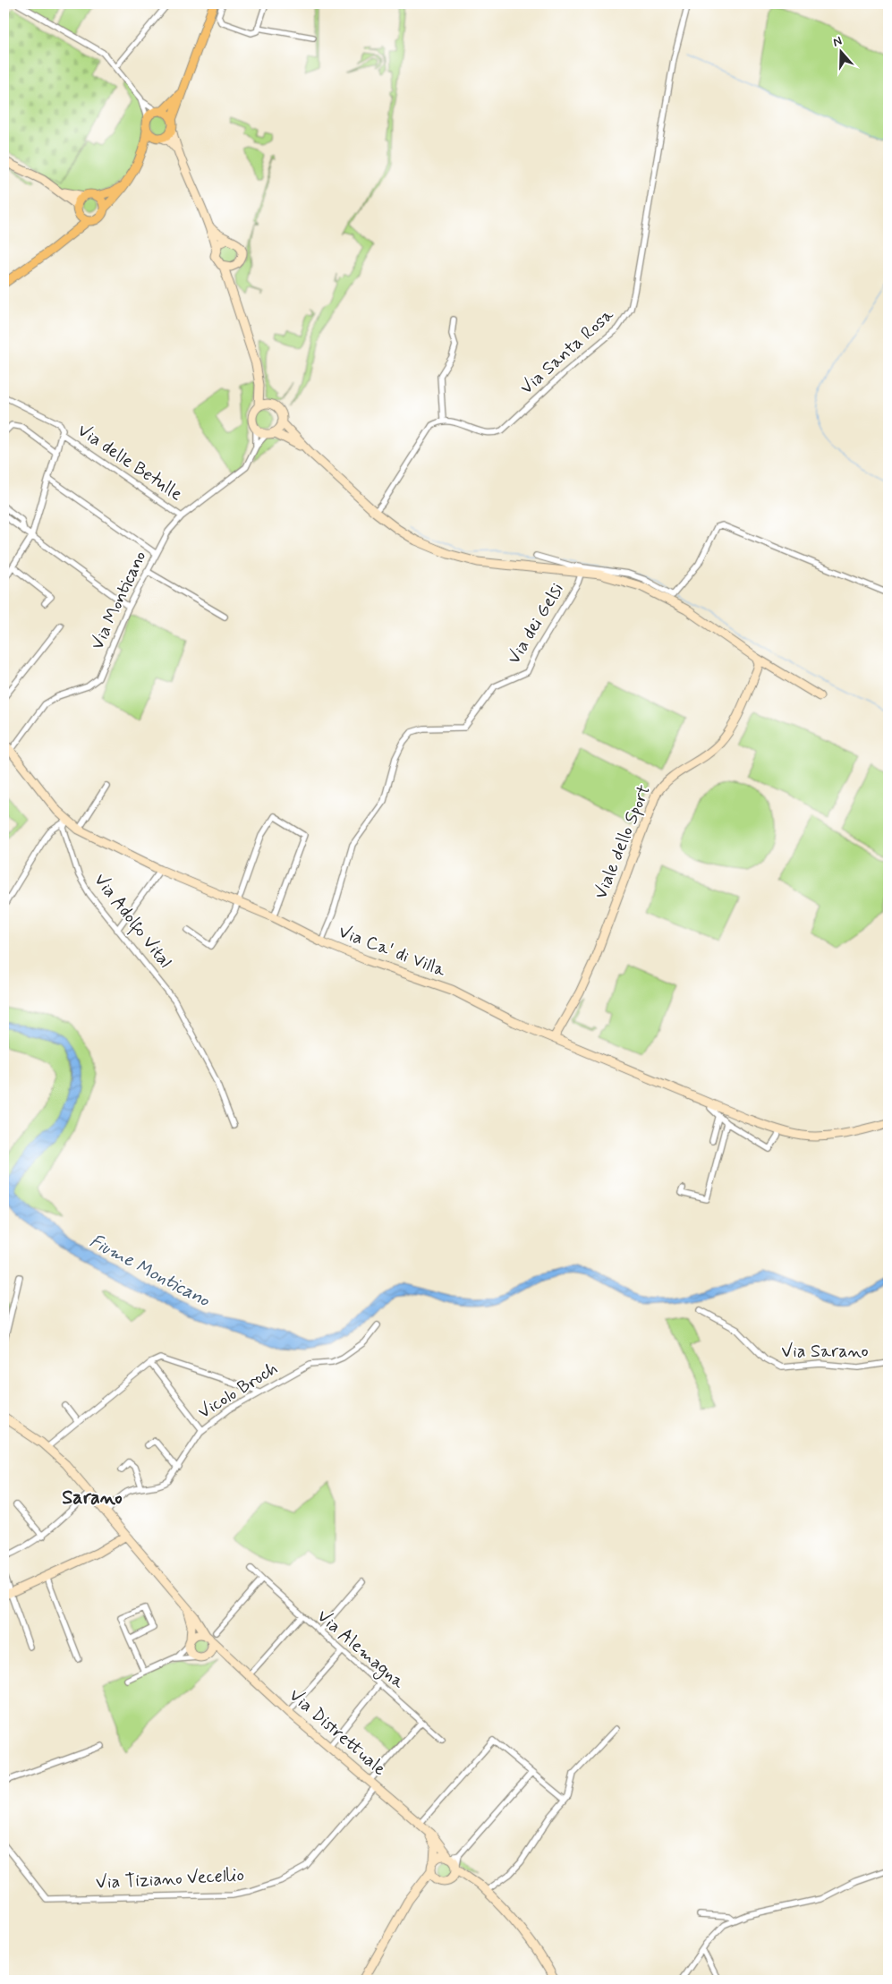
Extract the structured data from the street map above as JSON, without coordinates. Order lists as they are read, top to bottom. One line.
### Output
{"streets":{"street":["Via Santa Rosa","Via delle Betulle","Via Monticano","Via dei Gelsi","Viale dello Sport","Via Adolfo Vital","Via Ca' di Villa","Via Sarano","Vicolo Broch","Via Alemagna","Via Distrettuale","Via Tiziano Vecellio"]},"crossings":[["Via delle Betulle","Via Monticano"],["Via dei Gelsi","Via Ca' di Villa"],["Viale dello Sport","Via Ca' di Villa"],["Via Adolfo Vital","Via Ca' di Villa"],["Via Distrettuale","Via Tiziano Vecellio"]],"districts":["Sarano"],"water":["Fiume Monticano"],"north":"top"}
